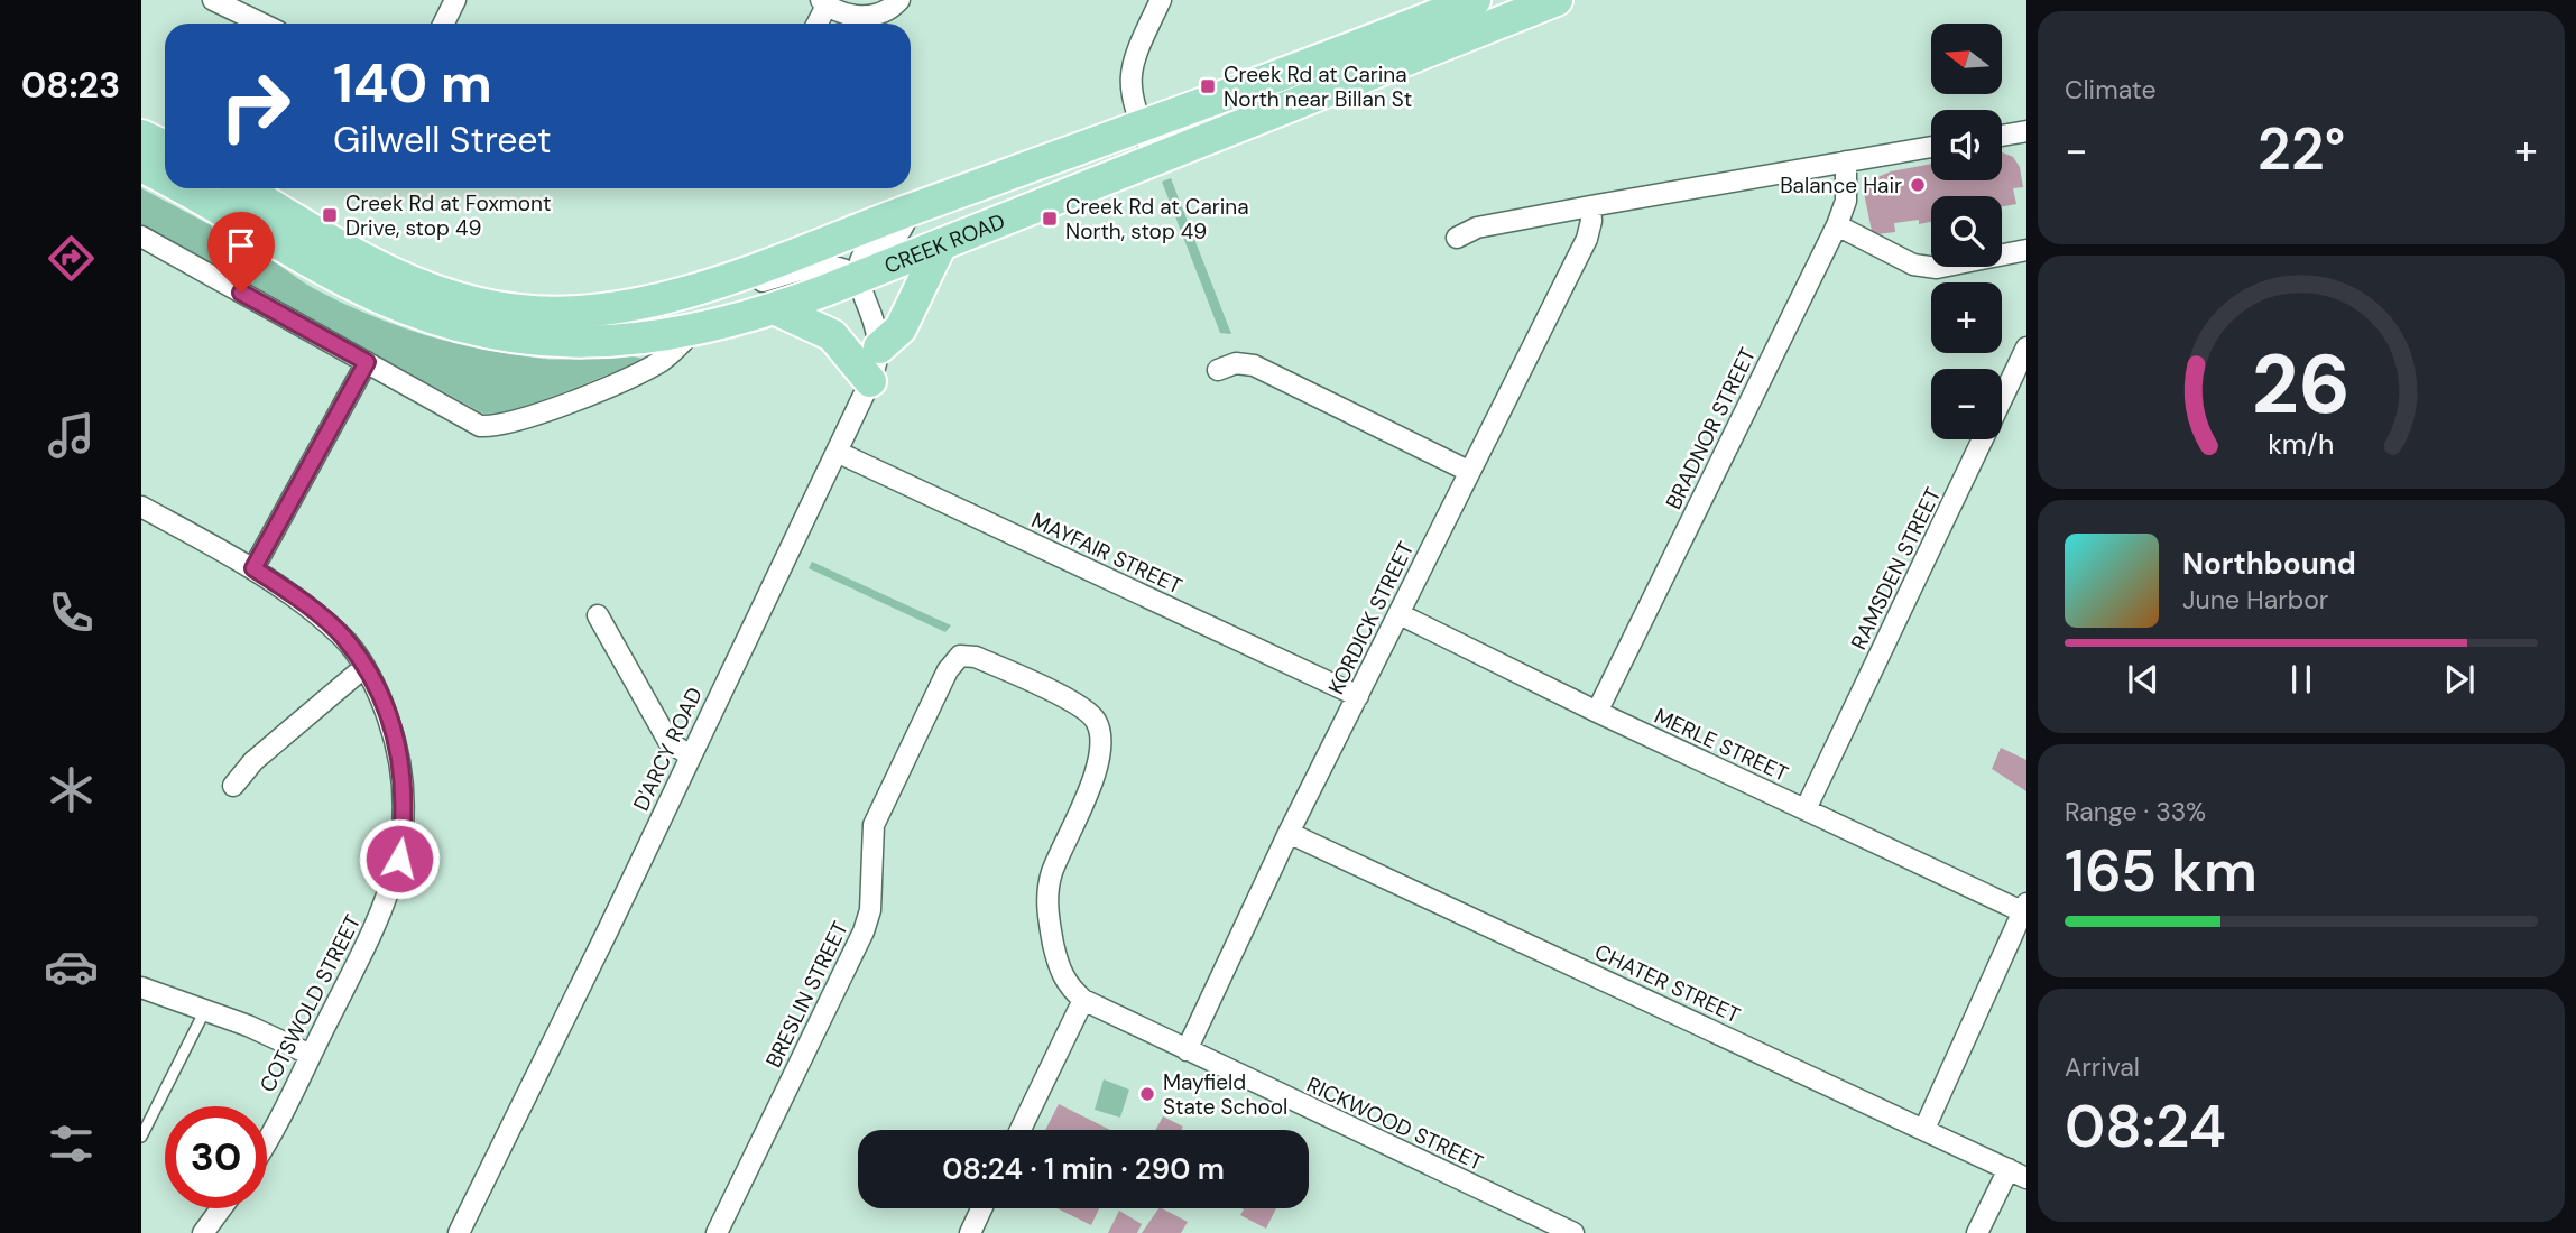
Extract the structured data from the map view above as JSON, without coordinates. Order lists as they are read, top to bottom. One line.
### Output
{"streets":{"main road":["CREEK ROAD"],"street":["BRADNOR STREET","MAYFAIR STREET","RAMSDEN STREET","KORDICK STREET","MERLE STREET","D'ARCY ROAD","CHATER STREET","BRESLIN STREET","COTSWOLD STREET","RICKWOOD STREET"]},"crossings":[["CREEK ROAD","D'ARCY ROAD"],["BRADNOR STREET","MERLE STREET"],["MAYFAIR STREET","KORDICK STREET"],["MAYFAIR STREET","D'ARCY ROAD"],["RAMSDEN STREET","MERLE STREET"],["KORDICK STREET","MERLE STREET"],["KORDICK STREET","CHATER STREET"],["KORDICK STREET","RICKWOOD STREET"],["BRESLIN STREET","RICKWOOD STREET"]],"places":{"transit":["Creek Rd at Carina North near Billan St","Creek Rd at Foxmont Drive, stop 49","Creek Rd at Carina North, stop 49"],"other":["Balance Hair","Mayfield State School"]},"north":"left","page":{"tabs":"08:23","tile":["Climate",["Range · 33%","165 km"],["Arrival","08:24"]],"map_buttons":["+","−"],"turn":["140 m","Gilwell Street"],"heat":["−","22°","+"],"song":["Northbound","June Harbor"],"limit":"30","trip":"08:24 · 1 min · 290 m","gauge":["26","km/h"]}}
